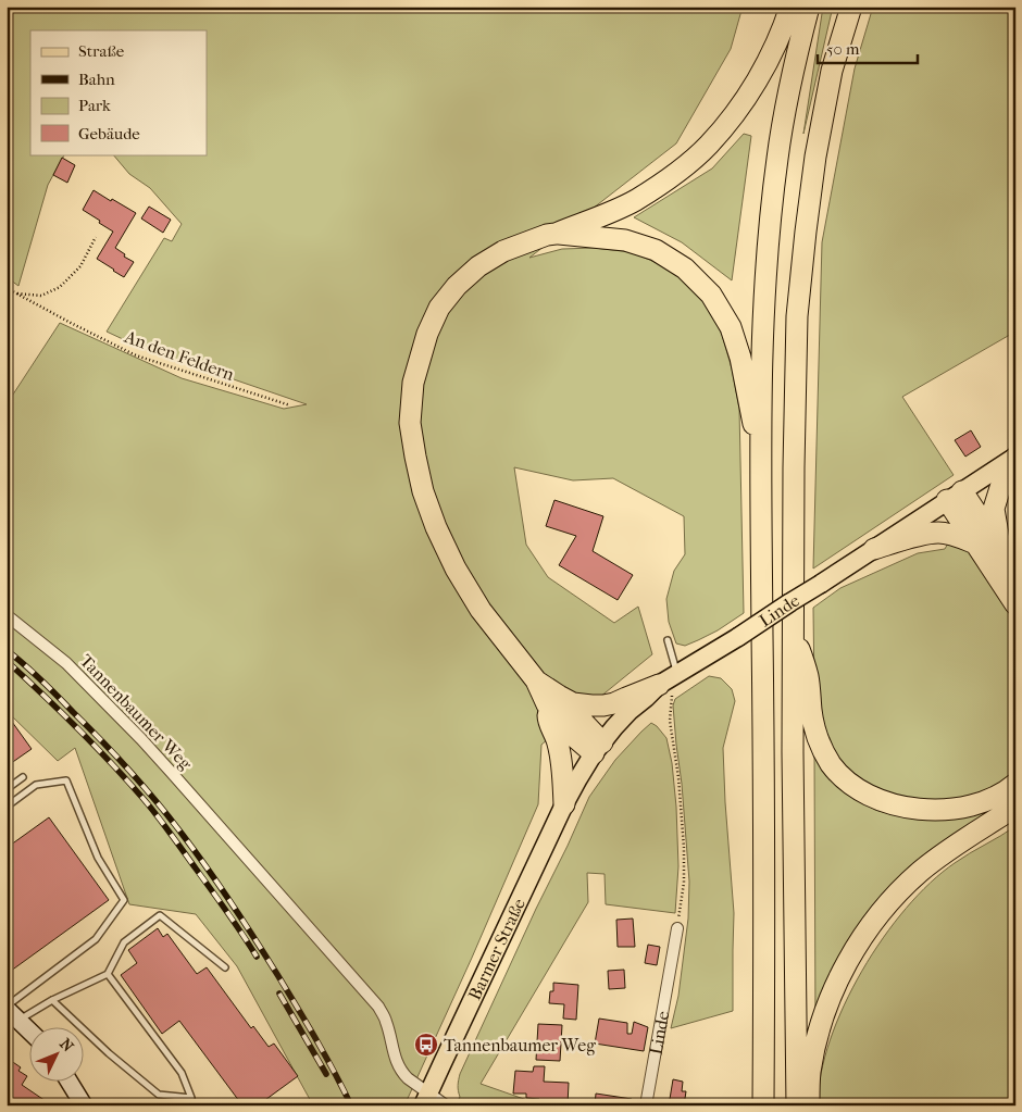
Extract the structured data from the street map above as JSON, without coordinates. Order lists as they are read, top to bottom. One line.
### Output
{"streets":{"main road":["Linde","Barmer Straße"],"street":["Tannenbaumer Weg"],"path":["An den Feldern"]},"crossings":[["Linde","Barmer Straße"],["Tannenbaumer Weg","Barmer Straße"]],"places":{"bus stop":["Tannenbaumer Weg"]},"legend":["Straße","Bahn","Park","Gebäude"],"scale_bar":"50 m","north":"top right"}
